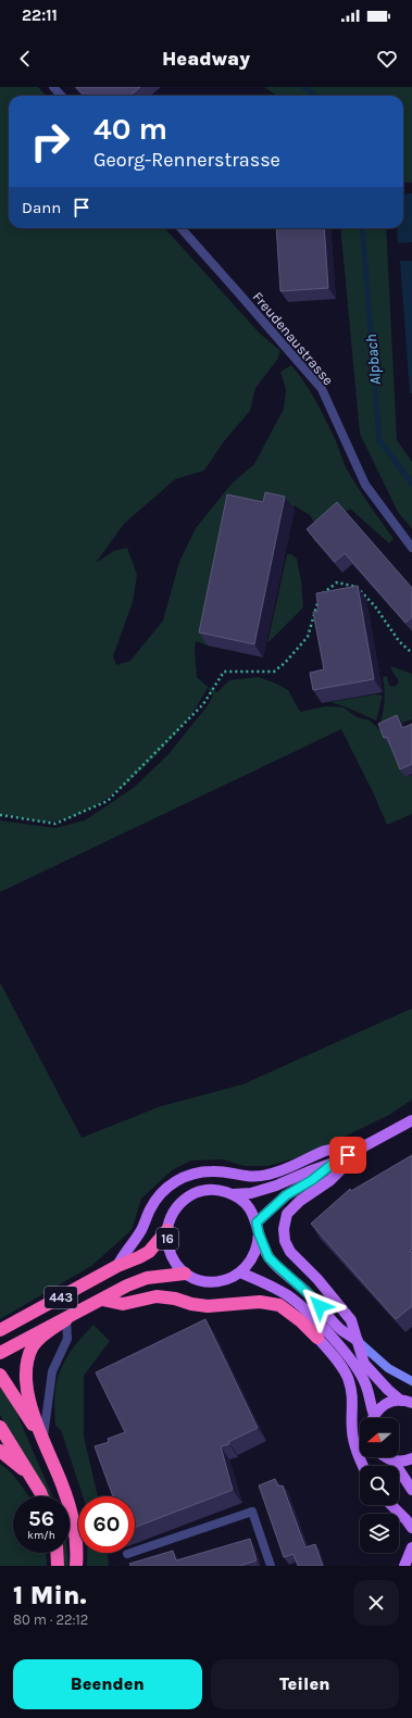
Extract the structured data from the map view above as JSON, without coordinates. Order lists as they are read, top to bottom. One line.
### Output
{"streets":{"highway":["443"],"main road":["16"],"street":["Freudenaustrasse"]},"water":["Alpbach"],"north":"left","page":{"status":"22:11","header":"Headway","turn":["40 m","Georg-Rennerstrasse"],"then":"Dann","speed":"56 km/h","limit":"60","heading":["1 Min.","80 m · 22:12"],"buttons":["Beenden","Teilen"]}}
